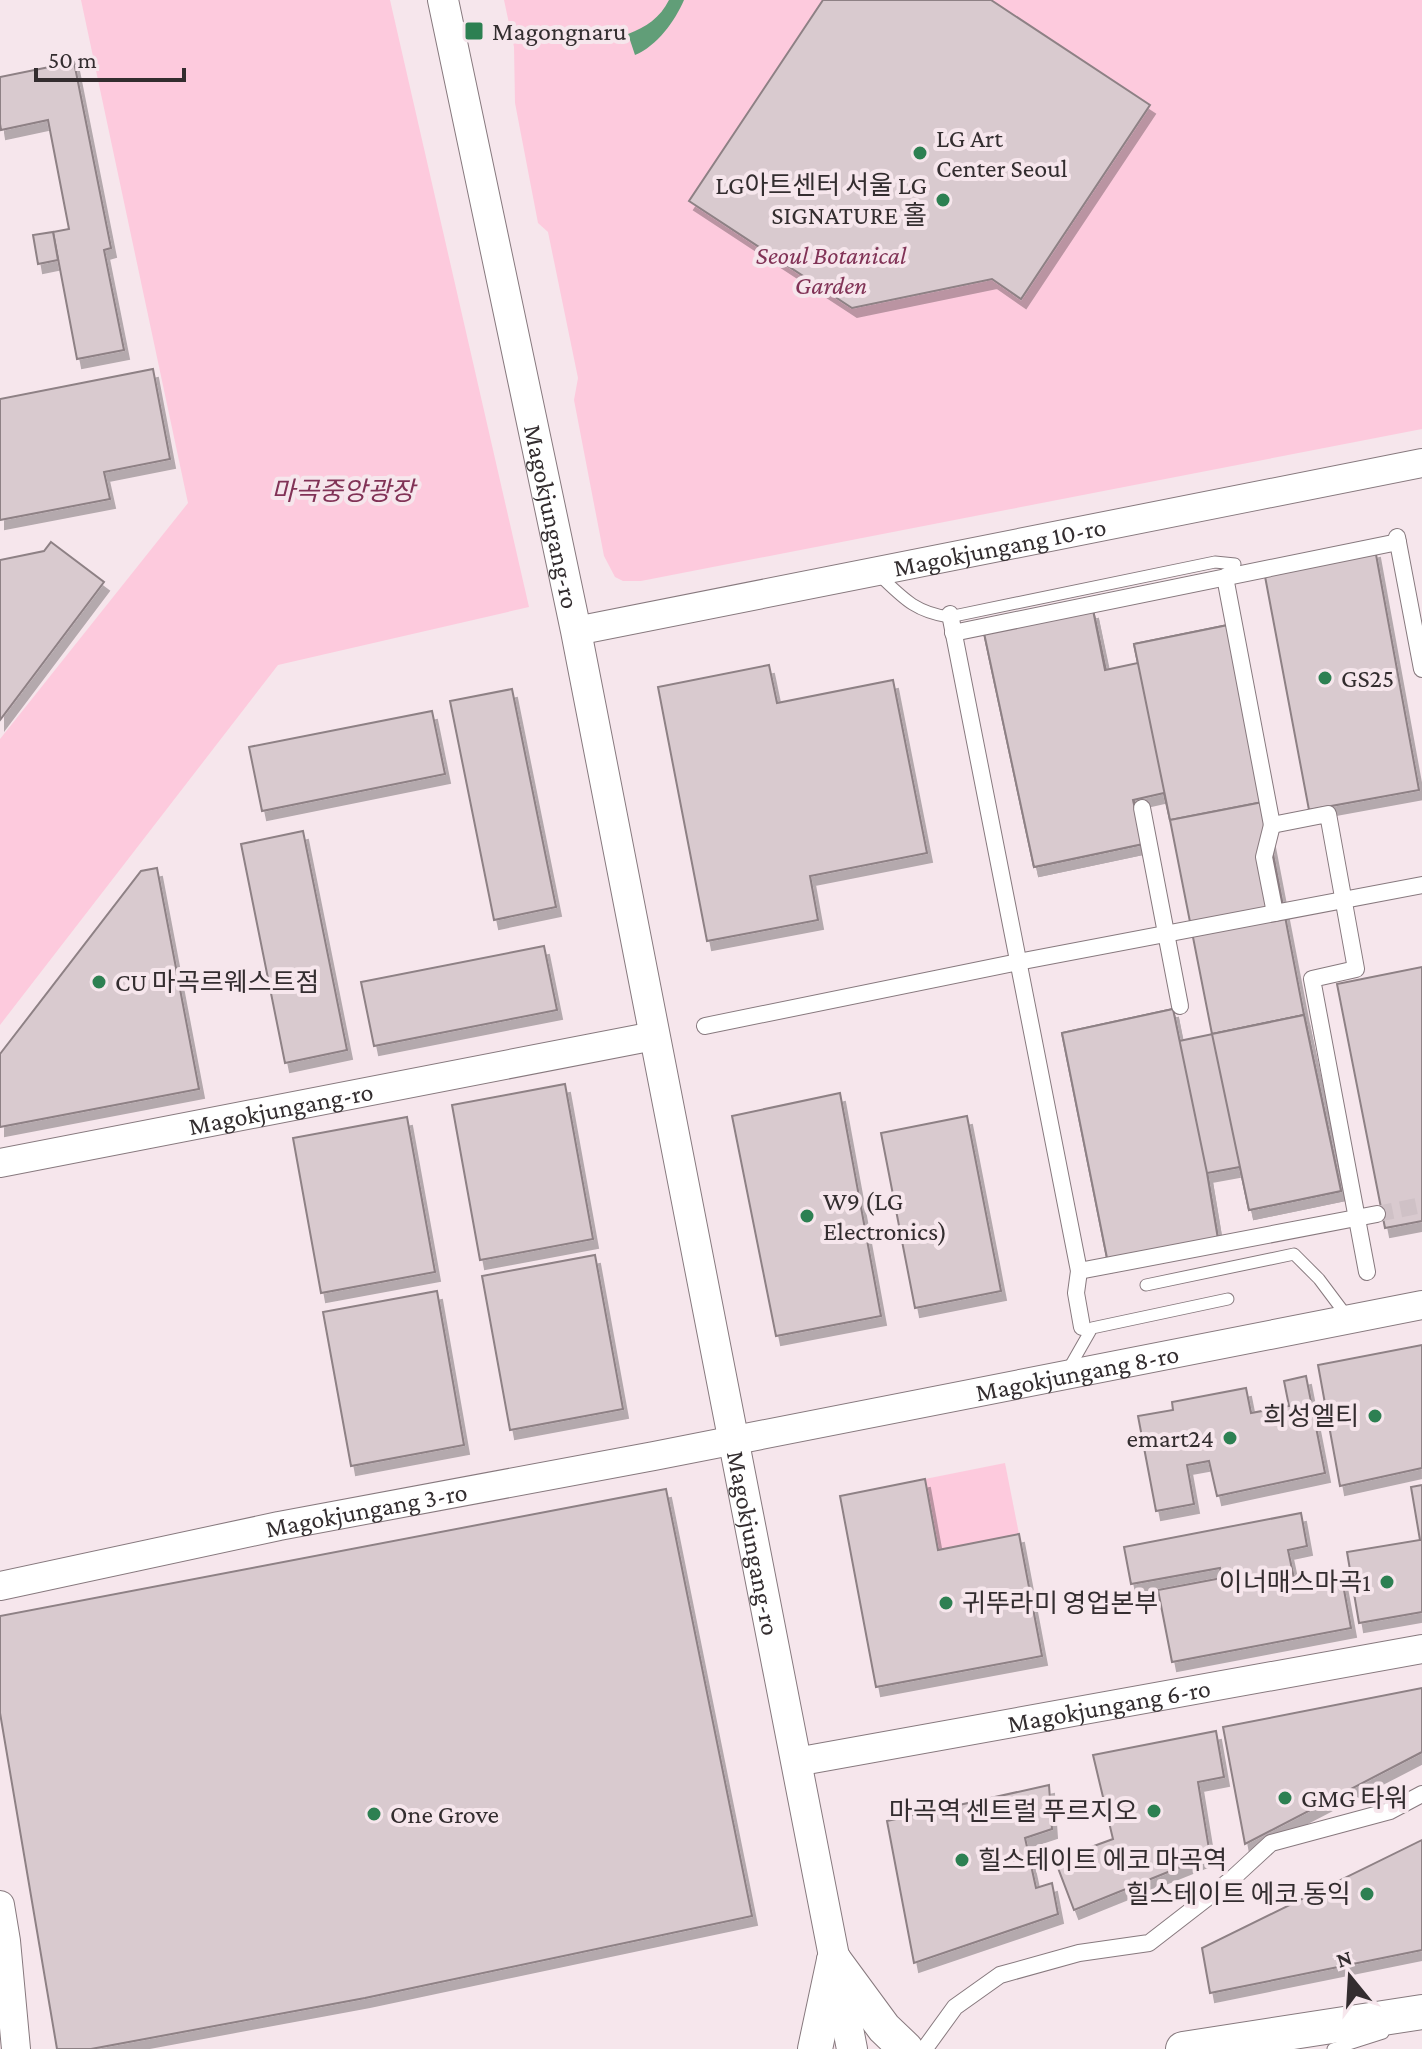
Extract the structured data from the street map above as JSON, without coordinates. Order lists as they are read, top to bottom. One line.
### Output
{"streets":{"main road":["Magokjungang-ro"],"street":["Magokjungang 10-ro","Magokjungang 8-ro","Magokjungang 3-ro","Magokjungang 6-ro"]},"crossings":[["Magokjungang-ro","Magokjungang 10-ro"],["Magokjungang-ro","Magokjungang 8-ro"],["Magokjungang-ro","Magokjungang 3-ro"],["Magokjungang-ro","Magokjungang 6-ro"],["Magokjungang 8-ro","Magokjungang 3-ro"]],"parks":["Seoul Botanical Garden","마곡중앙광장"],"places":{"transit":["Magongnaru"],"other":["LG Art Center Seoul","LG아트센터 서울 LG SIGNATURE 홀","GS25","CU 마곡르웨스트점","W9 (LG Electronics)","희성엘티","emart24","이너매스마곡1","귀뚜라미 영업본부","GMG 타워","마곡역 센트럴 푸르지오","One Grove","힐스테이트 에코 마곡역","힐스테이트 에코 동익"]},"scale_bar":"50 m","north":"top"}
